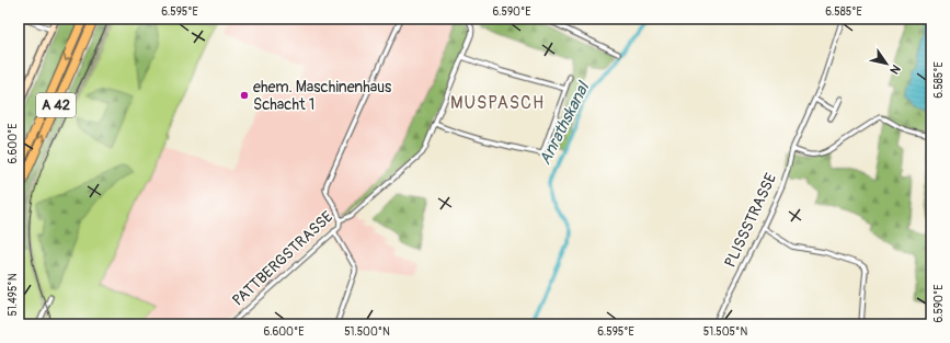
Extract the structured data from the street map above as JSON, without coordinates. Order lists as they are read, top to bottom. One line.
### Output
{"streets":{"highway":["A 42"],"street":["PLISSSTRASSE","PATTBERGSTRASSE"]},"districts":["MUSPASCH"],"water":["Anrathskanal"],"places":["ehem. Maschinenhaus Schacht 1"],"north":"bottom right","coordinates":["6.595°E","6.590°E","6.585°E","6.600°E","51.495°N","51.500°N","51.505°N"]}
